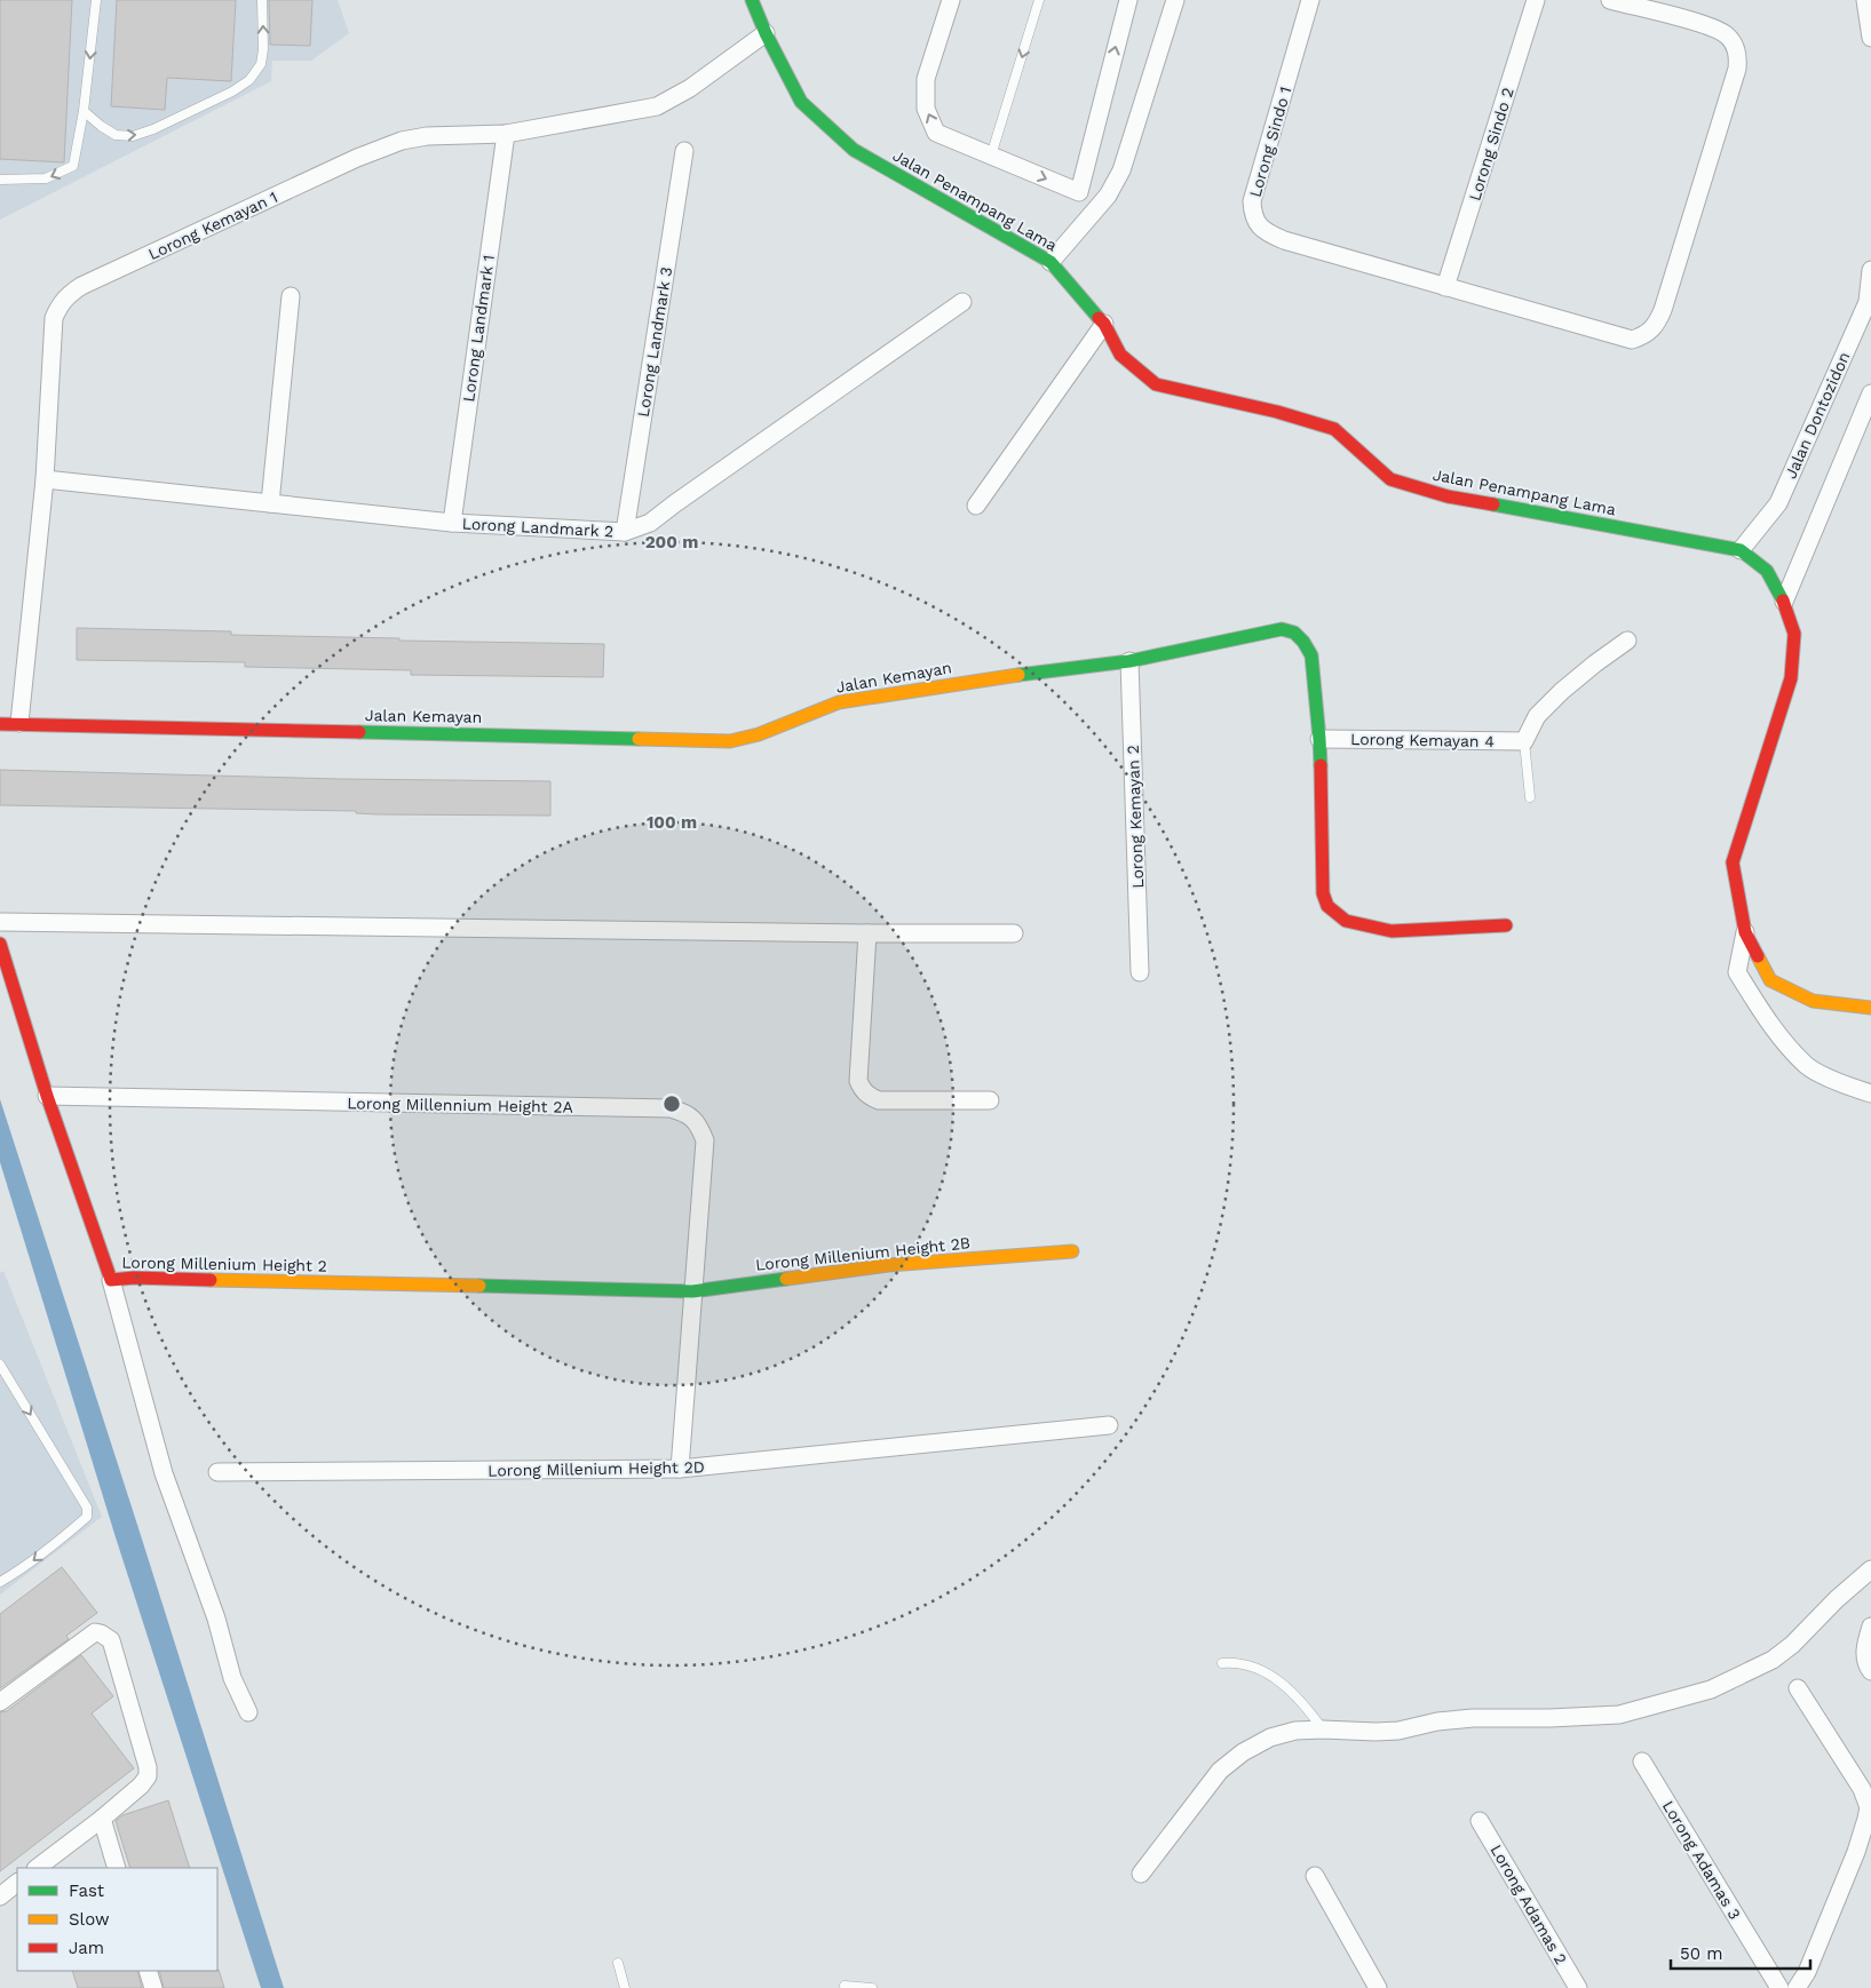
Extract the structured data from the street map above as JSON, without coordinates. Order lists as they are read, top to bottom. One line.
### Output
{"streets":{"street":["Lorong Sindo 1","Lorong Sindo 2","Jalan Penampang Lama","Lorong Kemayan 1","Lorong Landmark 1","Lorong Landmark 3","Jalan Dontozidon","Lorong Landmark 2","Jalan Kemayan","Lorong Kemayan 4","Lorong Kemayan 2","Lorong Millennium Height 2A","Lorong Millenium Height 2B","Lorong Millenium Height 2","Lorong Millenium Height 2D","Lorong Adamas 3","Lorong Adamas 2"]},"crossings":[["Lorong Sindo 1","Lorong Sindo 2"],["Jalan Penampang Lama","Lorong Kemayan 1"],["Jalan Penampang Lama","Jalan Dontozidon"],["Lorong Kemayan 1","Lorong Landmark 1"],["Lorong Kemayan 1","Lorong Landmark 2"],["Lorong Kemayan 1","Jalan Kemayan"],["Lorong Landmark 1","Lorong Landmark 2"],["Lorong Landmark 3","Lorong Landmark 2"],["Jalan Kemayan","Lorong Kemayan 4"],["Jalan Kemayan","Lorong Kemayan 2"],["Lorong Millennium Height 2A","Lorong Millenium Height 2B"],["Lorong Millennium Height 2A","Lorong Millenium Height 2"],["Lorong Millenium Height 2B","Lorong Millenium Height 2"]],"legend":["Fast","Slow","Jam"],"scale_bar":"50 m","rings":["200 m","100 m"]}
